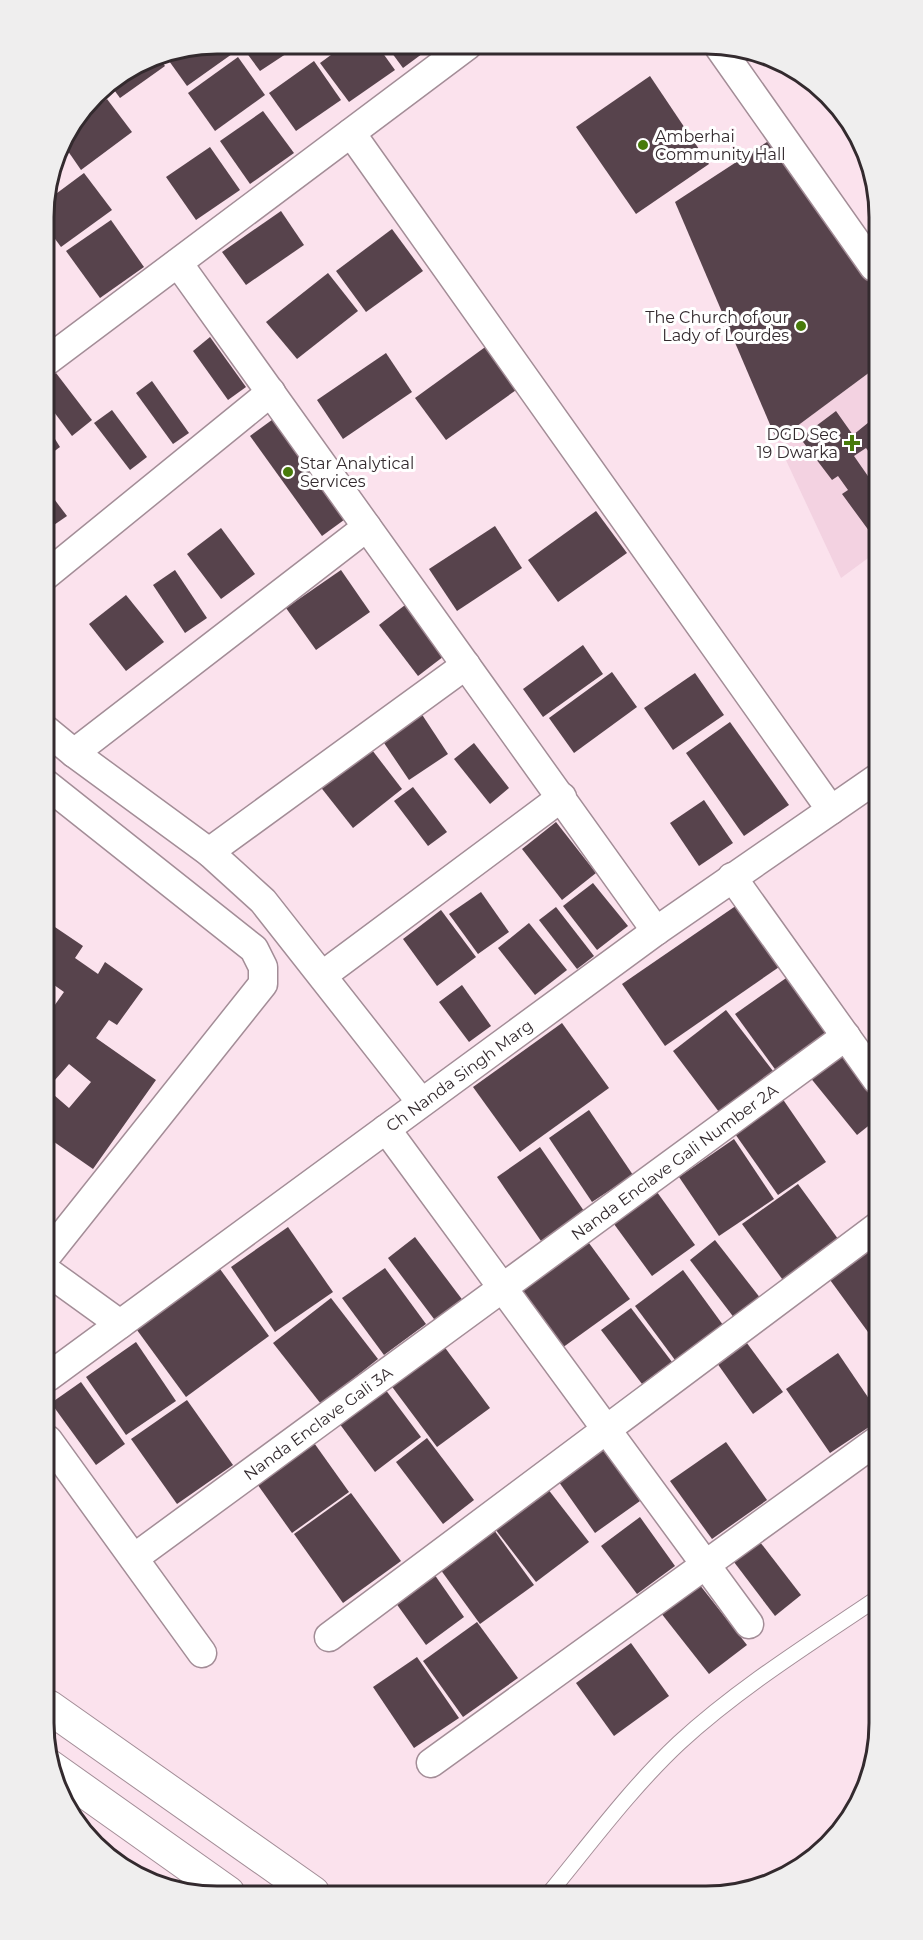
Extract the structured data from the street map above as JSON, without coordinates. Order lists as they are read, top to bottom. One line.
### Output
{"streets":{"street":["Ch Nanda Singh Marg","Nanda Enclave Gali Number 2A","Nanda Enclave Gali 3A"]},"crossings":[["Nanda Enclave Gali Number 2A","Nanda Enclave Gali 3A"]],"places":{"other":["Amberhai Community Hall","The Church of our Lady of Lourdes","Star Analytical Services"],"health":["DGD Sec 19 Dwarka"]}}
